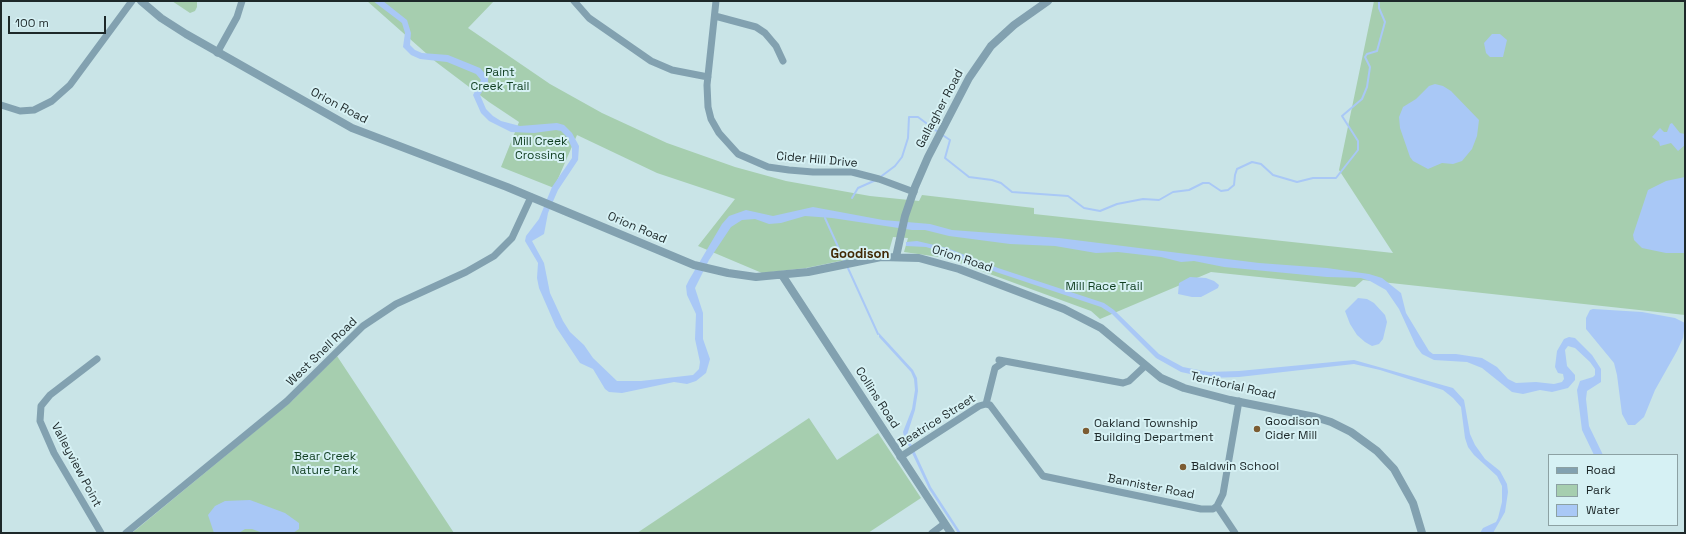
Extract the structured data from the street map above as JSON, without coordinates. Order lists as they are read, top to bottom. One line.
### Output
{"streets":{"street":["Orion Road","Gallagher Road","Cider Hill Drive","West Snell Road","Territorial Road","Collins Road","Beatrice Street","Valleyview Point","Bannister Road"]},"crossings":[["Orion Road","Gallagher Road"],["Orion Road","West Snell Road"],["Orion Road","Territorial Road"],["Orion Road","Collins Road"],["Gallagher Road","Cider Hill Drive"],["Collins Road","Beatrice Street"],["Beatrice Street","Bannister Road"]],"districts":["Goodison"],"parks":["Paint Creek Trail","Mill Creek Crossing","Mill Race Trail","Bear Creek Nature Park"],"places":["Goodison Cider Mill","Oakland Township Building Department","Baldwin School"],"legend":["Road","Park","Water"],"scale_bar":"100 m"}
